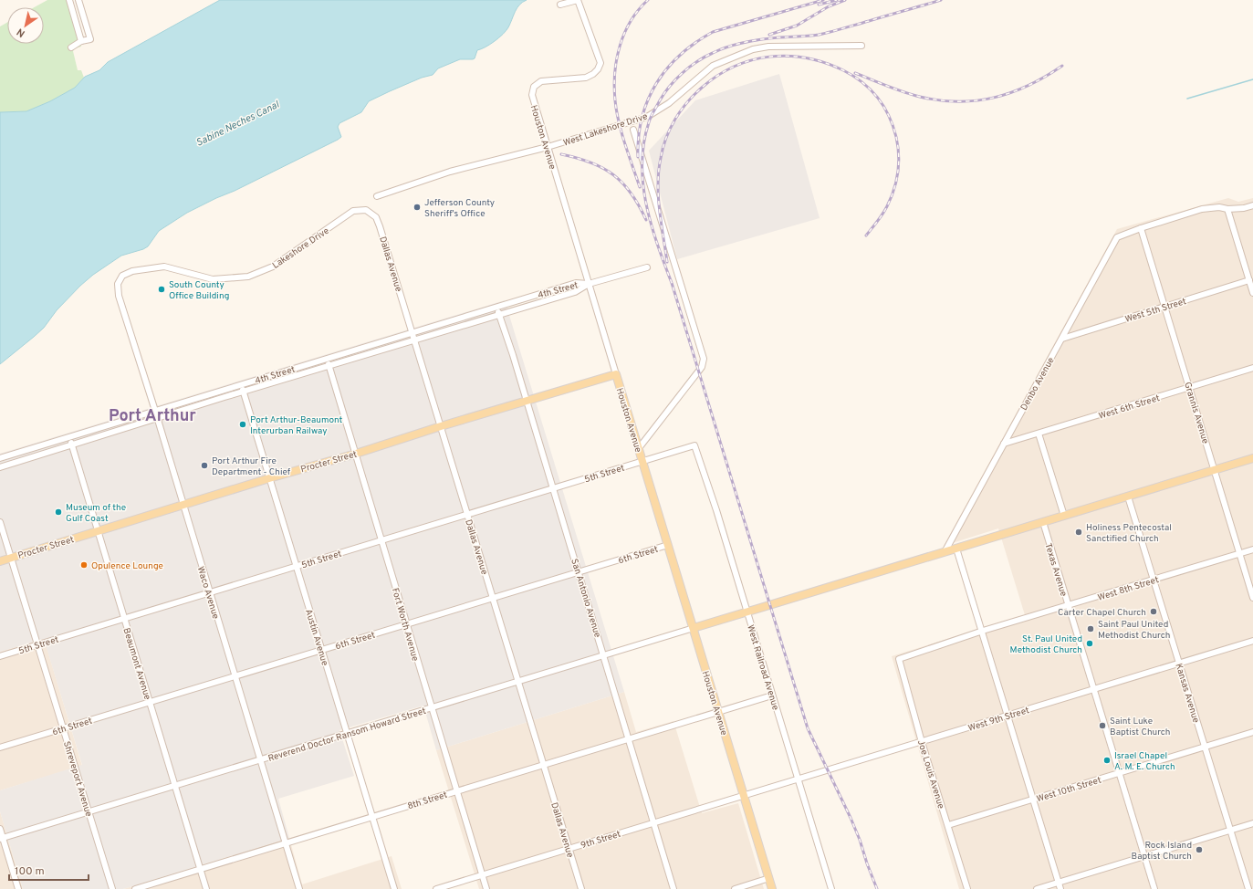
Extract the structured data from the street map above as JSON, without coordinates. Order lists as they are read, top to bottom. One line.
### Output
{"streets":{"main road":["Houston Avenue","Procter Street"],"street":["West Lakeshore Drive","Lakeshore Drive","Dallas Avenue","4th Street","West 5th Street","Denbo Avenue","West 6th Street","Grannis Avenue","5th Street","6th Street","Texas Avenue","West 8th Street","Waco Avenue","San Antonio Avenue","Fort Worth Avenue","Austin Avenue","Beaumont Avenue","West Railroad Avenue","Kansas Avenue","West 9th Street","Reverend Doctor Ransom Howard Street","Joe Louis Avenue","Shreveport Avenue","West 10th Street","8th Street","9th Street"]},"crossings":[["West Lakeshore Drive","Houston Avenue"],["Houston Avenue","4th Street"],["Houston Avenue","Procter Street"],["Houston Avenue","5th Street"],["Houston Avenue","6th Street"],["Houston Avenue","West Railroad Avenue"],["Houston Avenue","West 9th Street"],["Houston Avenue","Reverend Doctor Ransom Howard Street"],["Houston Avenue","8th Street"],["Houston Avenue","9th Street"],["Lakeshore Drive","Dallas Avenue"],["Lakeshore Drive","Waco Avenue"],["Dallas Avenue","4th Street"],["Dallas Avenue","Procter Street"],["Dallas Avenue","5th Street"],["Dallas Avenue","6th Street"],["Dallas Avenue","Reverend Doctor Ransom Howard Street"],["Dallas Avenue","8th Street"],["Dallas Avenue","9th Street"],["4th Street","Waco Avenue"],["4th Street","San Antonio Avenue"],["4th Street","Fort Worth Avenue"],["4th Street","Austin Avenue"],["4th Street","Beaumont Avenue"],["West 5th Street","Denbo Avenue"],["West 5th Street","Grannis Avenue"],["Denbo Avenue","West 6th Street"],["Denbo Avenue","Grannis Avenue"],["West 6th Street","Grannis Avenue"],["Grannis Avenue","West 8th Street"],["Procter Street","Waco Avenue"],["Procter Street","San Antonio Avenue"],["Procter Street","Fort Worth Avenue"],["Procter Street","Austin Avenue"],["Procter Street","Beaumont Avenue"],["Procter Street","Shreveport Avenue"],["5th Street","Waco Avenue"],["5th Street","San Antonio Avenue"],["5th Street","Fort Worth Avenue"],["5th Street","Austin Avenue"],["5th Street","Beaumont Avenue"],["5th Street","West Railroad Avenue"],["5th Street","Shreveport Avenue"],["6th Street","Waco Avenue"],["6th Street","San Antonio Avenue"],["6th Street","Fort Worth Avenue"],["6th Street","Austin Avenue"],["6th Street","Beaumont Avenue"],["6th Street","Shreveport Avenue"],["Texas Avenue","West 8th Street"],["Texas Avenue","West 9th Street"],["Texas Avenue","West 10th Street"],["West 8th Street","Kansas Avenue"],["West 8th Street","Joe Louis Avenue"],["Waco Avenue","Reverend Doctor Ransom Howard Street"],["Waco Avenue","8th Street"],["San Antonio Avenue","Reverend Doctor Ransom Howard Street"],["San Antonio Avenue","8th Street"],["San Antonio Avenue","9th Street"],["Fort Worth Avenue","Reverend Doctor Ransom Howard Street"],["Fort Worth Avenue","8th Street"],["Fort Worth Avenue","9th Street"],["Austin Avenue","Reverend Doctor Ransom Howard Street"],["Austin Avenue","8th Street"],["Beaumont Avenue","Reverend Doctor Ransom Howard Street"],["Beaumont Avenue","8th Street"],["West Railroad Avenue","West 9th Street"],["Kansas Avenue","West 9th Street"],["Kansas Avenue","West 10th Street"],["West 9th Street","Joe Louis Avenue"],["West 9th Street","9th Street"],["Reverend Doctor Ransom Howard Street","Shreveport Avenue"],["Joe Louis Avenue","West 10th Street"]],"districts":["Port Arthur"],"water":["Sabine Neches Canal"],"places":["Jefferson County Sheriff's Office","South County Office Building","Port Arthur-Beaumont Interurban Railway","Port Arthur Fire Department - Chief","Museum of the Gulf Coast","Holiness Pentecostal Sanctified Church","Opulence Lounge","Carter Chapel Church","Saint Paul United Methodist Church","St. Paul United Methodist Church","Saint Luke Baptist Church","Israel Chapel A. M. E. Church","Rock Island Baptist Church"],"scale_bar":"100 m","north":"bottom left"}
